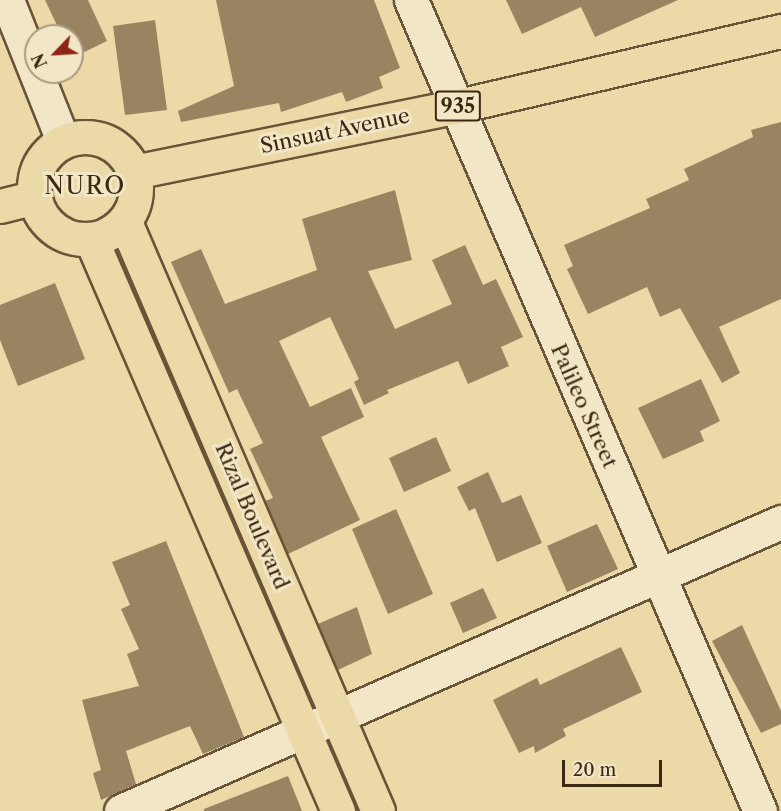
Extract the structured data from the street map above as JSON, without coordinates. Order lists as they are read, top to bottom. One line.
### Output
{"streets":{"main road":["935","Sinsuat Avenue","Rizal Boulevard"],"street":["Palileo Street"]},"crossings":[["Sinsuat Avenue","Palileo Street"],["Sinsuat Avenue","Rizal Boulevard"]],"districts":["NURO"],"scale_bar":"20 m","north":"bottom left"}
